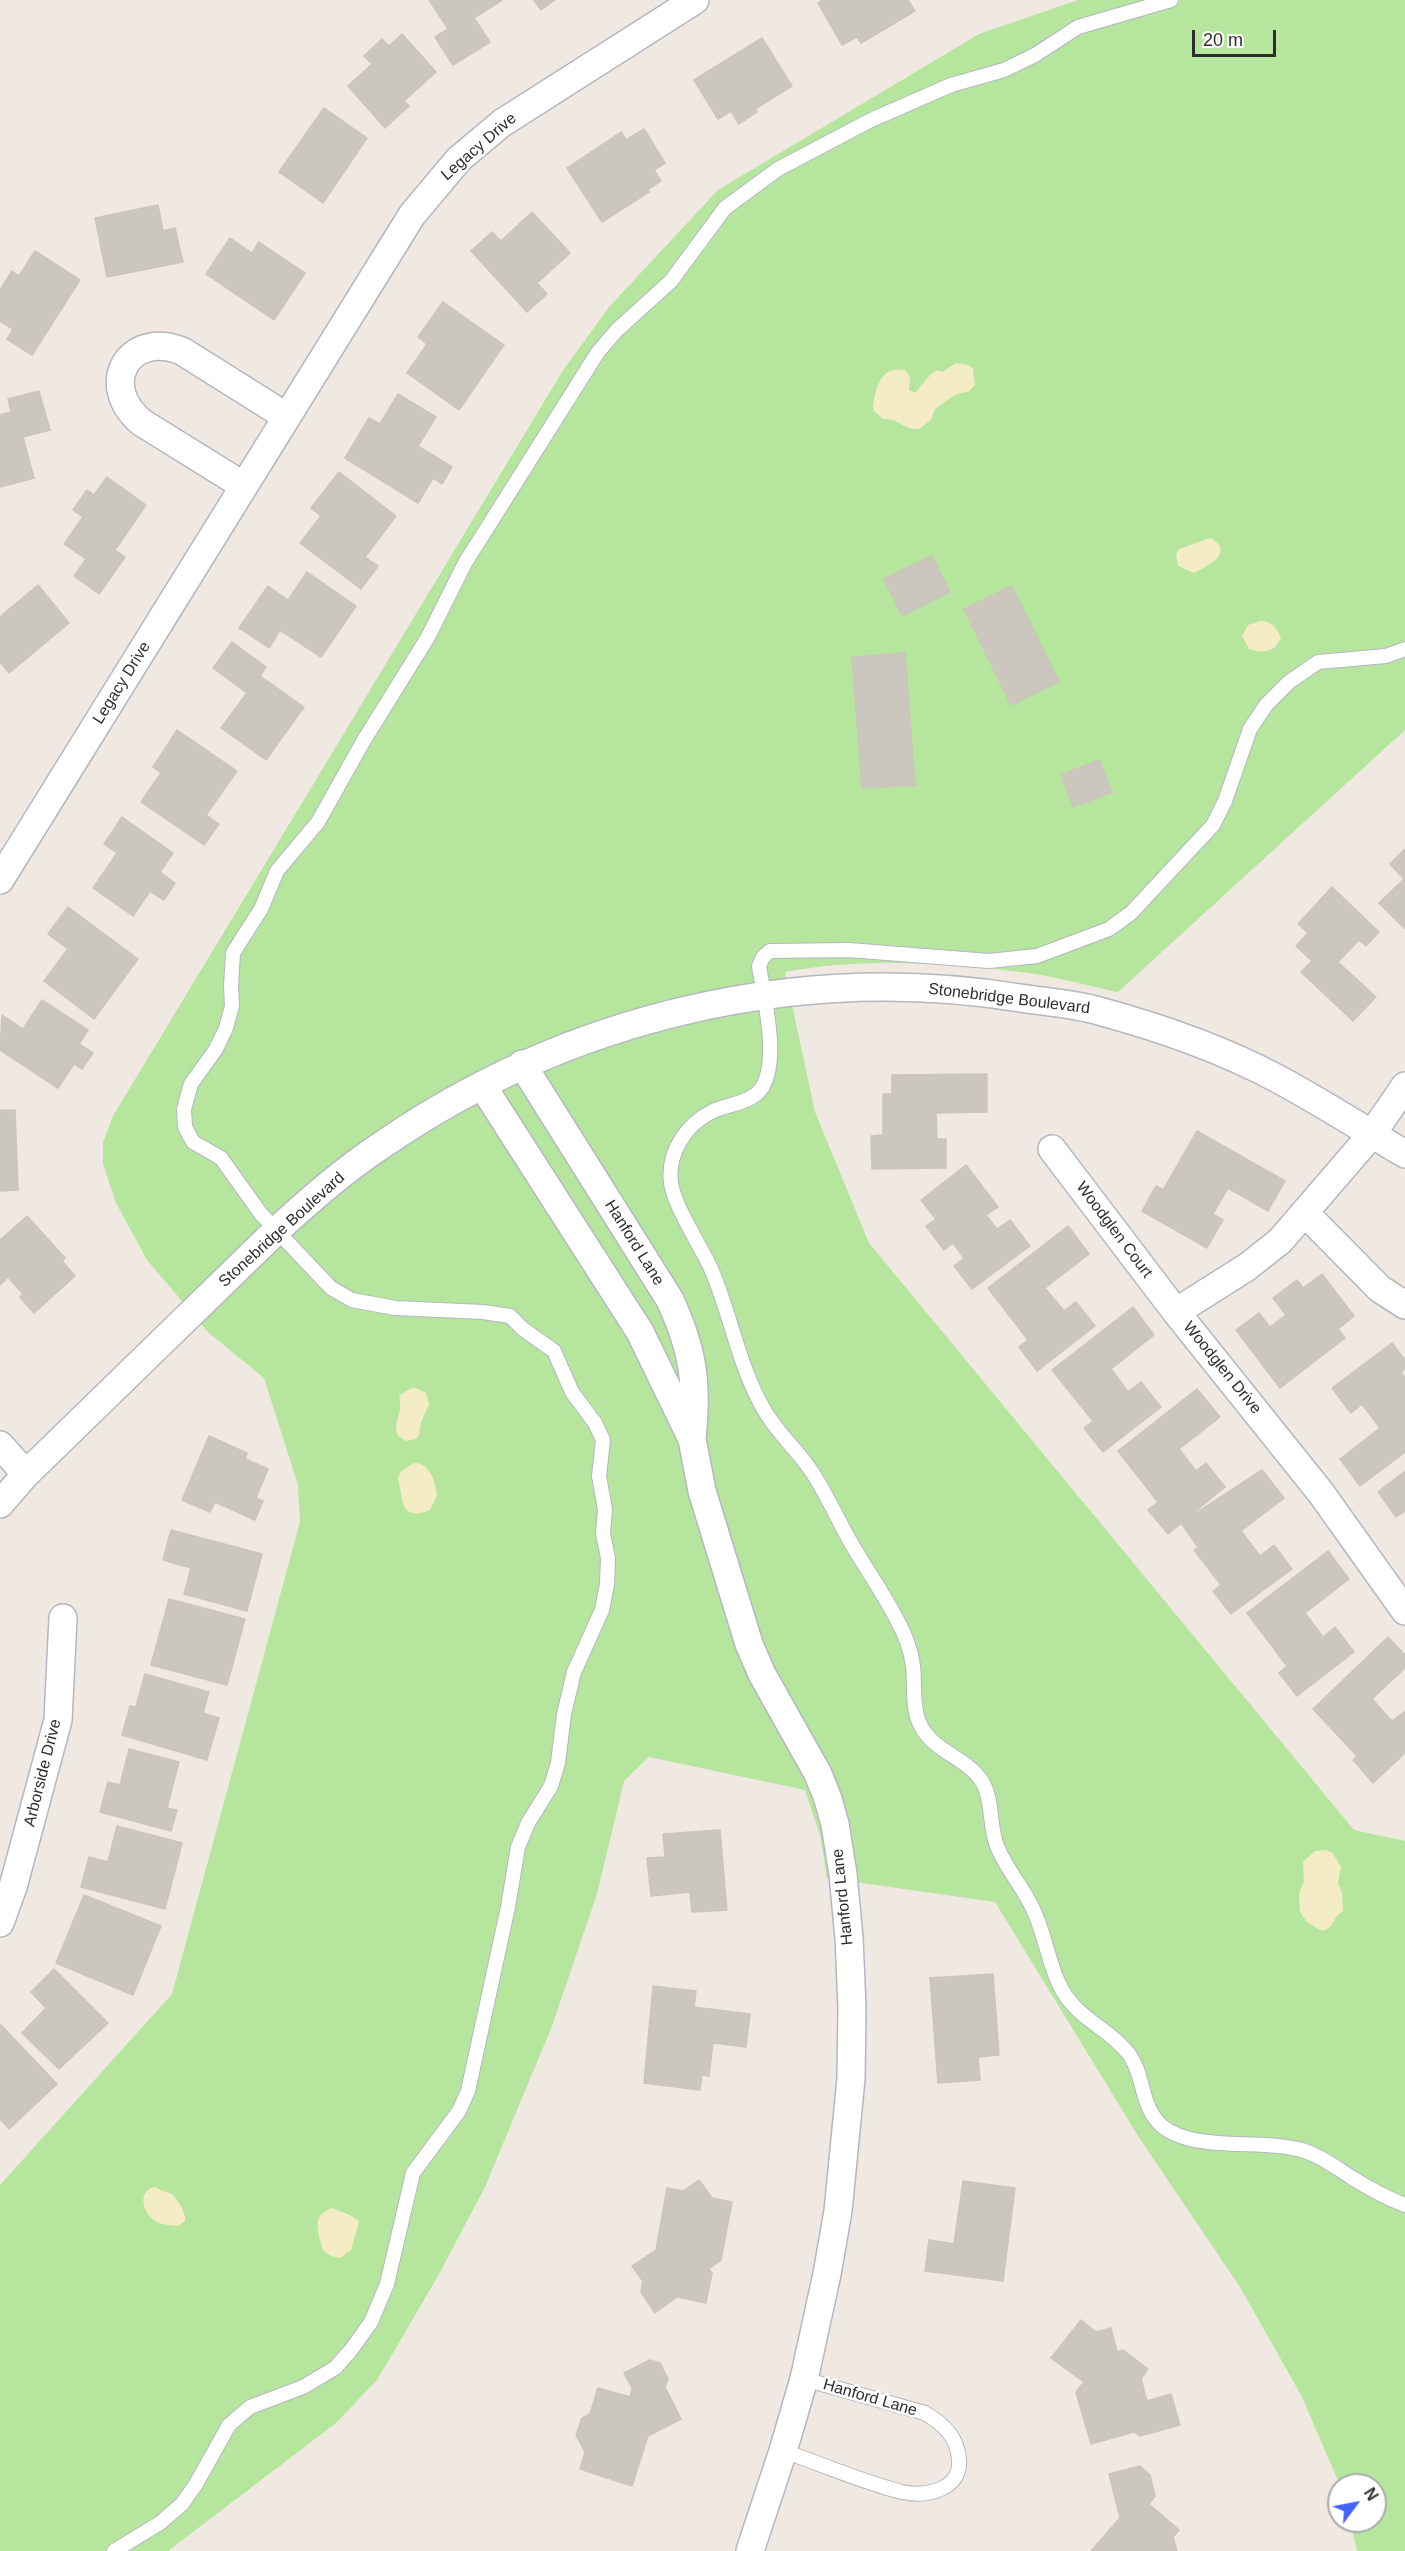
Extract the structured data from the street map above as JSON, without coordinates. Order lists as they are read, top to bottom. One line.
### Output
{"streets":{"street":["Legacy Drive","Stonebridge Boulevard","Woodglen Court","Hanford Lane","Woodglen Drive","Arborside Drive"]},"crossings":[["Stonebridge Boulevard","Hanford Lane"],["Stonebridge Boulevard","Woodglen Drive"],["Woodglen Court","Woodglen Drive"]],"scale_bar":"20 m","north":"top right"}
